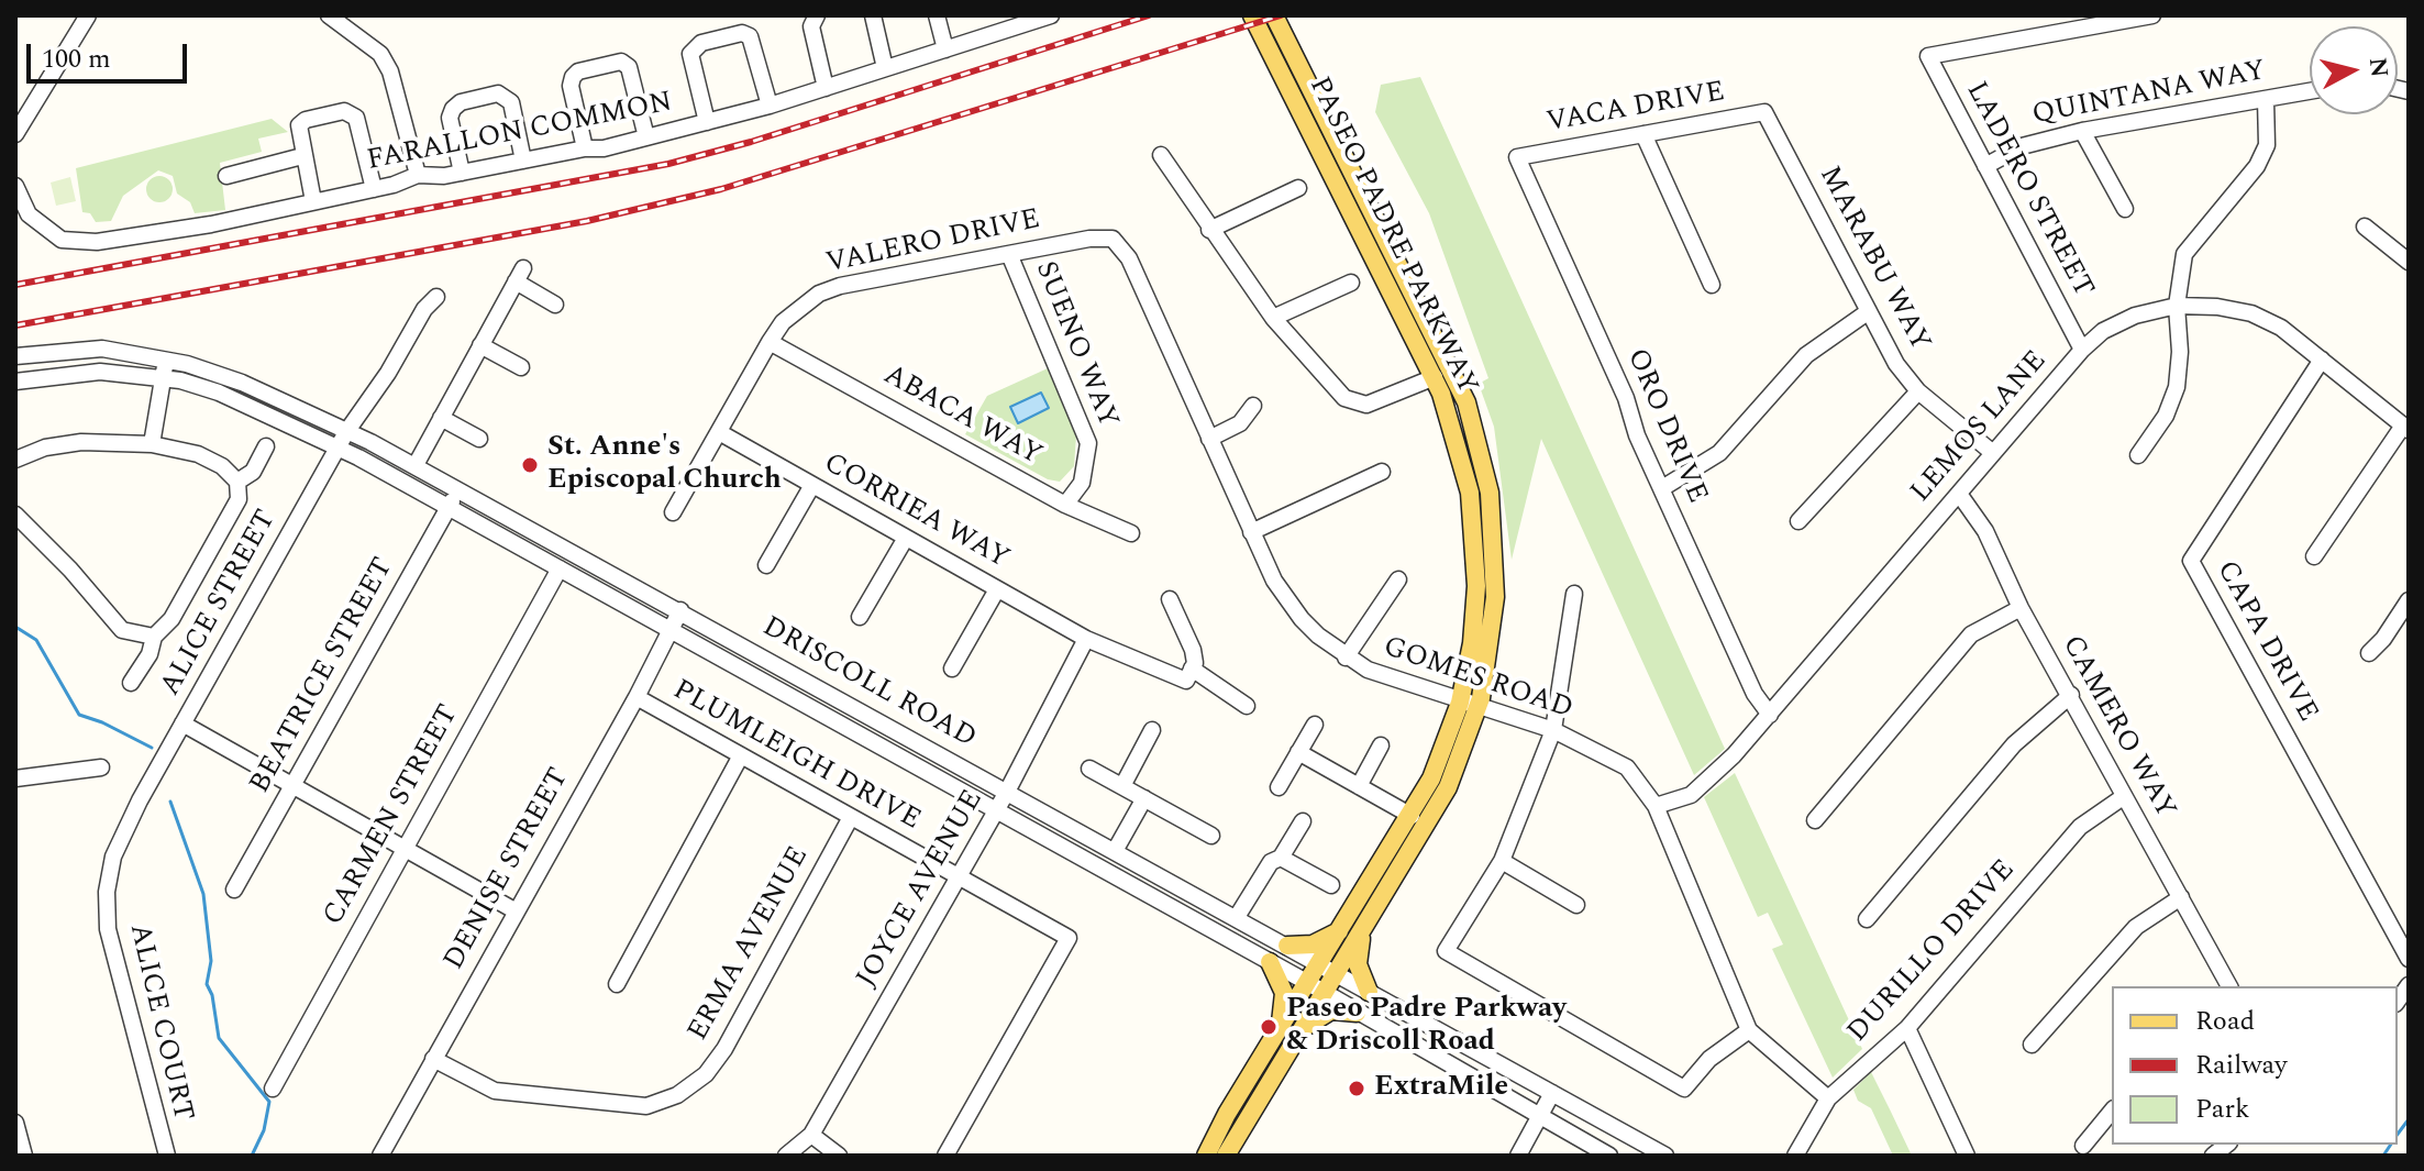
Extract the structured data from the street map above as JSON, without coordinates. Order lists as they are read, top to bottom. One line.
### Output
{"streets":{"main road":["PASEO PADRE PARKWAY"],"street":["QUINTANA WAY","VACA DRIVE","FARALLON COMMON","LADERO STREET","VALERO DRIVE","MARABU WAY","SUENO WAY","ABACA WAY","ORO DRIVE","LEMOS LANE","CORRIEA WAY","ALICE STREET","CAPA DRIVE","BEATRICE STREET","GOMES ROAD","DRISCOLL ROAD","CAMERO WAY","PLUMLEIGH DRIVE","CARMEN STREET","DENISE STREET","JOYCE AVENUE","ERMA AVENUE","DURILLO DRIVE","ALICE COURT"]},"crossings":[["QUINTANA WAY","LADERO STREET"],["VACA DRIVE","MARABU WAY"],["VACA DRIVE","ORO DRIVE"],["LADERO STREET","LEMOS LANE"],["PASEO PADRE PARKWAY","GOMES ROAD"],["PASEO PADRE PARKWAY","DRISCOLL ROAD"],["VALERO DRIVE","SUENO WAY"],["VALERO DRIVE","ABACA WAY"],["VALERO DRIVE","CORRIEA WAY"],["VALERO DRIVE","GOMES ROAD"],["MARABU WAY","LEMOS LANE"],["SUENO WAY","ABACA WAY"],["ORO DRIVE","LEMOS LANE"],["LEMOS LANE","CAPA DRIVE"],["LEMOS LANE","GOMES ROAD"],["LEMOS LANE","CAMERO WAY"],["CORRIEA WAY","JOYCE AVENUE"],["ALICE STREET","DRISCOLL ROAD"],["ALICE STREET","ALICE COURT"],["BEATRICE STREET","DRISCOLL ROAD"],["GOMES ROAD","DURILLO DRIVE"],["DRISCOLL ROAD","CARMEN STREET"],["DRISCOLL ROAD","DENISE STREET"],["DRISCOLL ROAD","JOYCE AVENUE"],["CAMERO WAY","DURILLO DRIVE"],["PLUMLEIGH DRIVE","DENISE STREET"],["PLUMLEIGH DRIVE","JOYCE AVENUE"],["PLUMLEIGH DRIVE","ERMA AVENUE"],["DENISE STREET","ERMA AVENUE"]],"places":["St. Anne's Episcopal Church","Paseo Padre Parkway & Driscoll Road","ExtraMile"],"legend":["Road","Railway","Park"],"scale_bar":"100 m","north":"right"}
